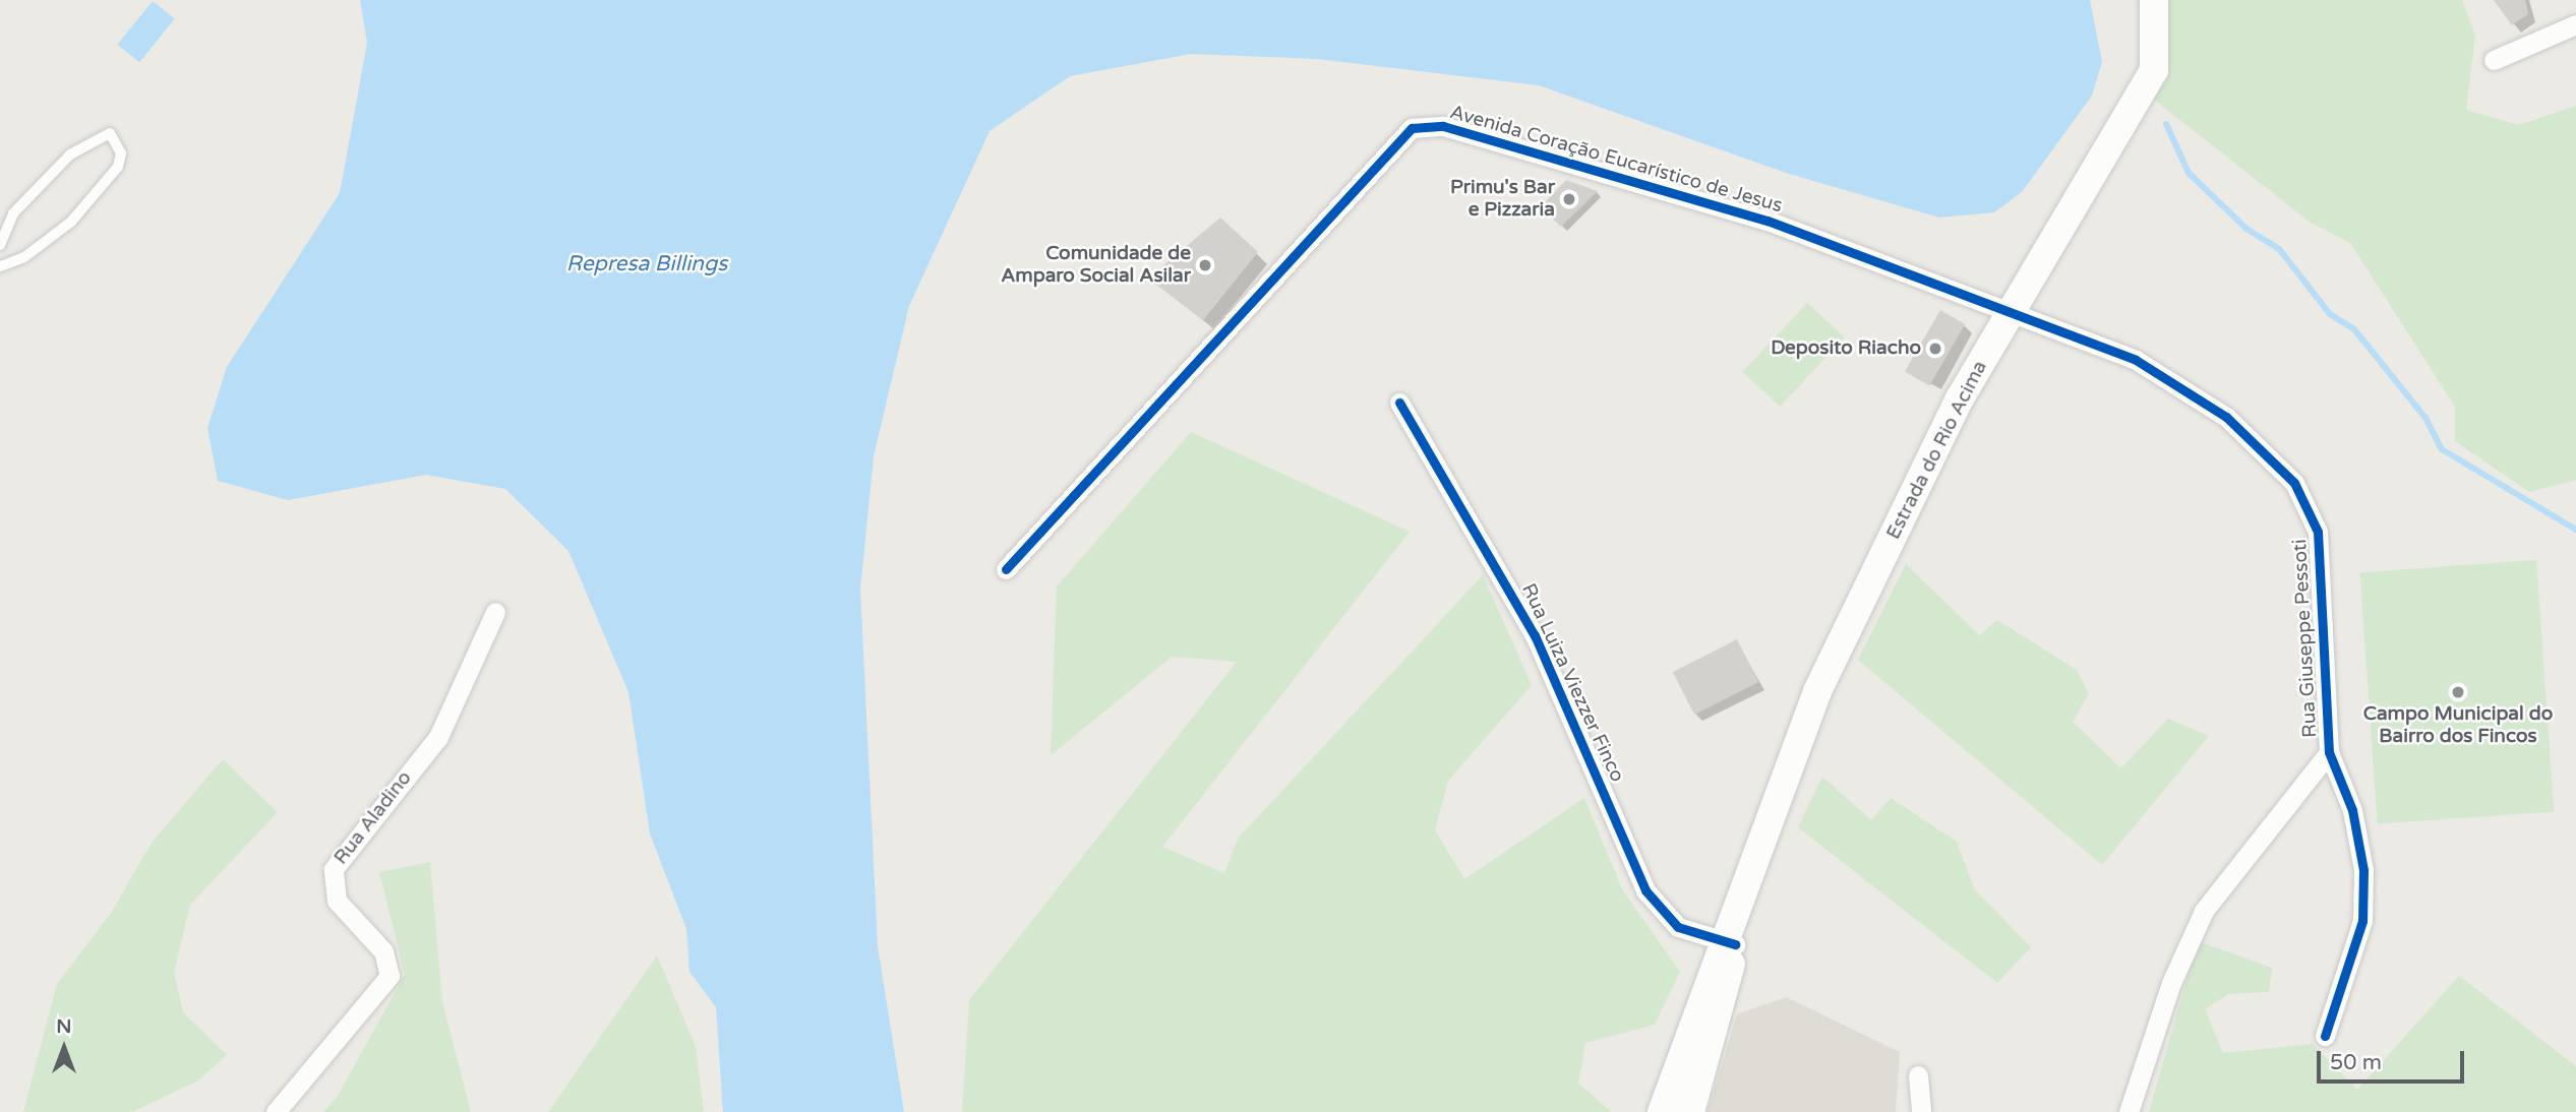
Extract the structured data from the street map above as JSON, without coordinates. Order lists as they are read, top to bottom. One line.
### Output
{"streets":{"main road":["Estrada do Rio Acima"],"street":["Avenida Coração Eucarístico de Jesus","Rua Giuseppe Pessoti","Rua Luiza Viezzer Finco","Rua Aladino"]},"crossings":[["Avenida Coração Eucarístico de Jesus","Estrada do Rio Acima"],["Avenida Coração Eucarístico de Jesus","Rua Giuseppe Pessoti"],["Estrada do Rio Acima","Rua Giuseppe Pessoti"],["Estrada do Rio Acima","Rua Luiza Viezzer Finco"]],"water":["Represa Billings"],"places":["Primu's Bar e Pizzaria","Comunidade de Amparo Social Asilar","Deposito Riacho","Campo Municipal do Bairro dos Fincos"],"scale_bar":"50 m","north":"top"}
